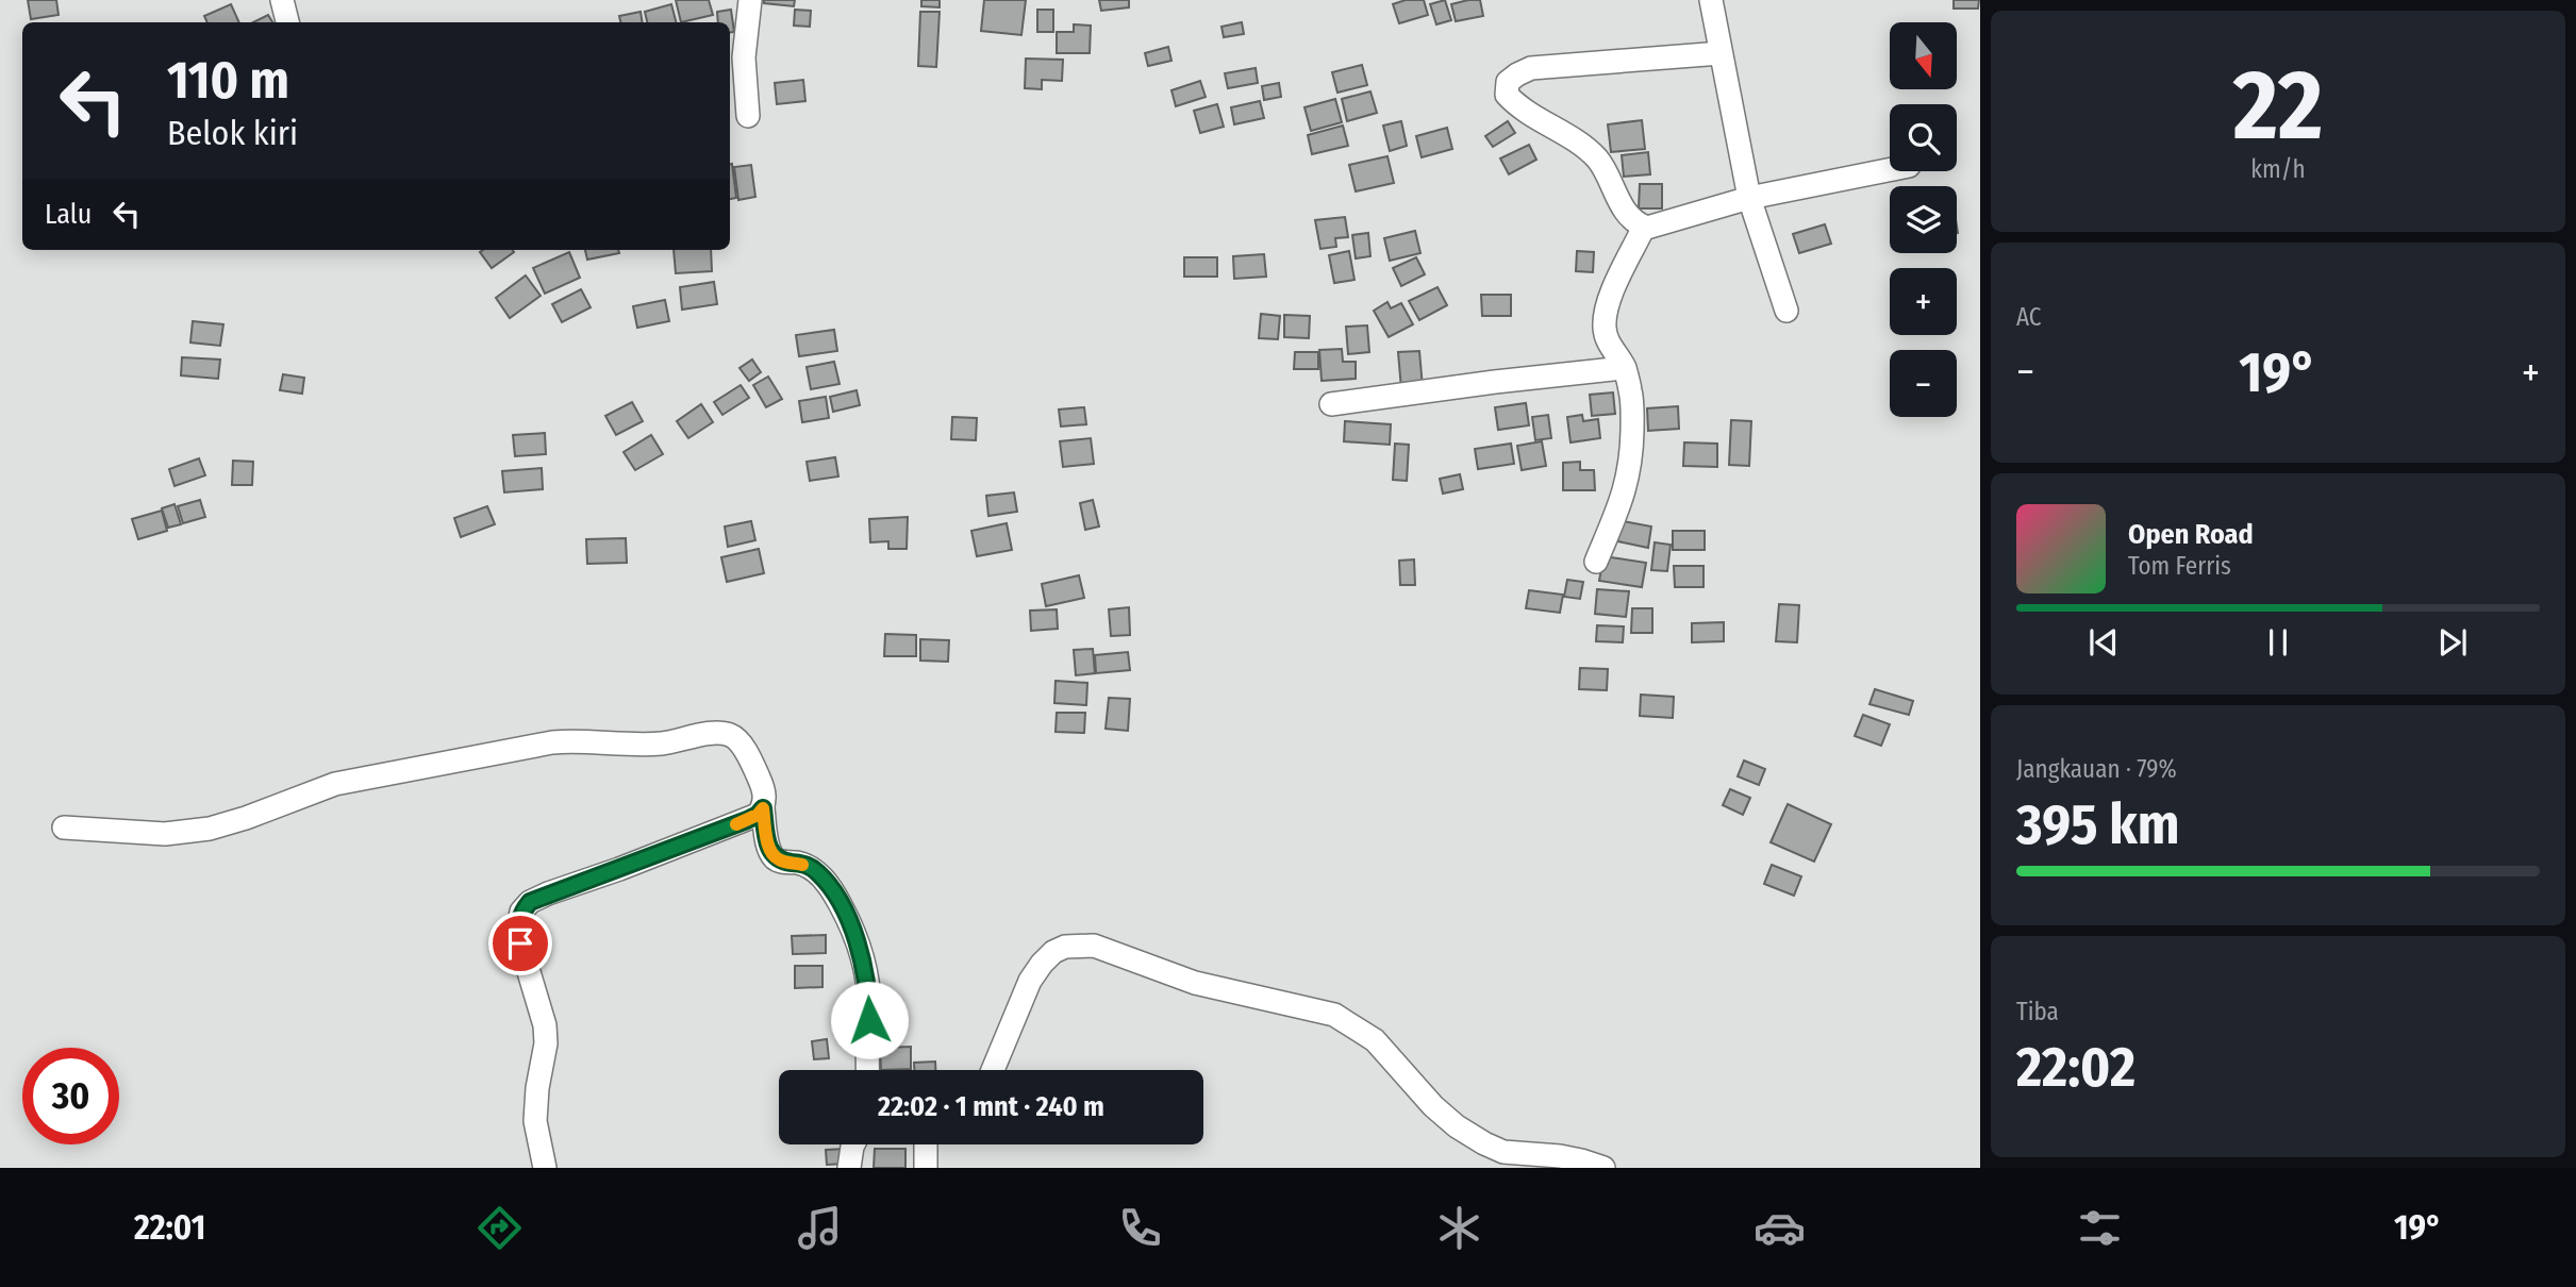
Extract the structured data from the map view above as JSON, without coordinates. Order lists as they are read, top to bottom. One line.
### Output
{"north":"bottom","page":{"tile":[["22","km/h"],"AC",["Jangkauan · 79%","395 km"],["Tiba","22:02"]],"map_buttons":["+","−"],"turn":["110 m","Belok kiri"],"then":"Lalu","heat":["−","19°","+"],"song":["Open Road","Tom Ferris"],"limit":"30","trip":"22:02 · 1 mnt · 240 m","tabs":["22:01","19°"]}}
